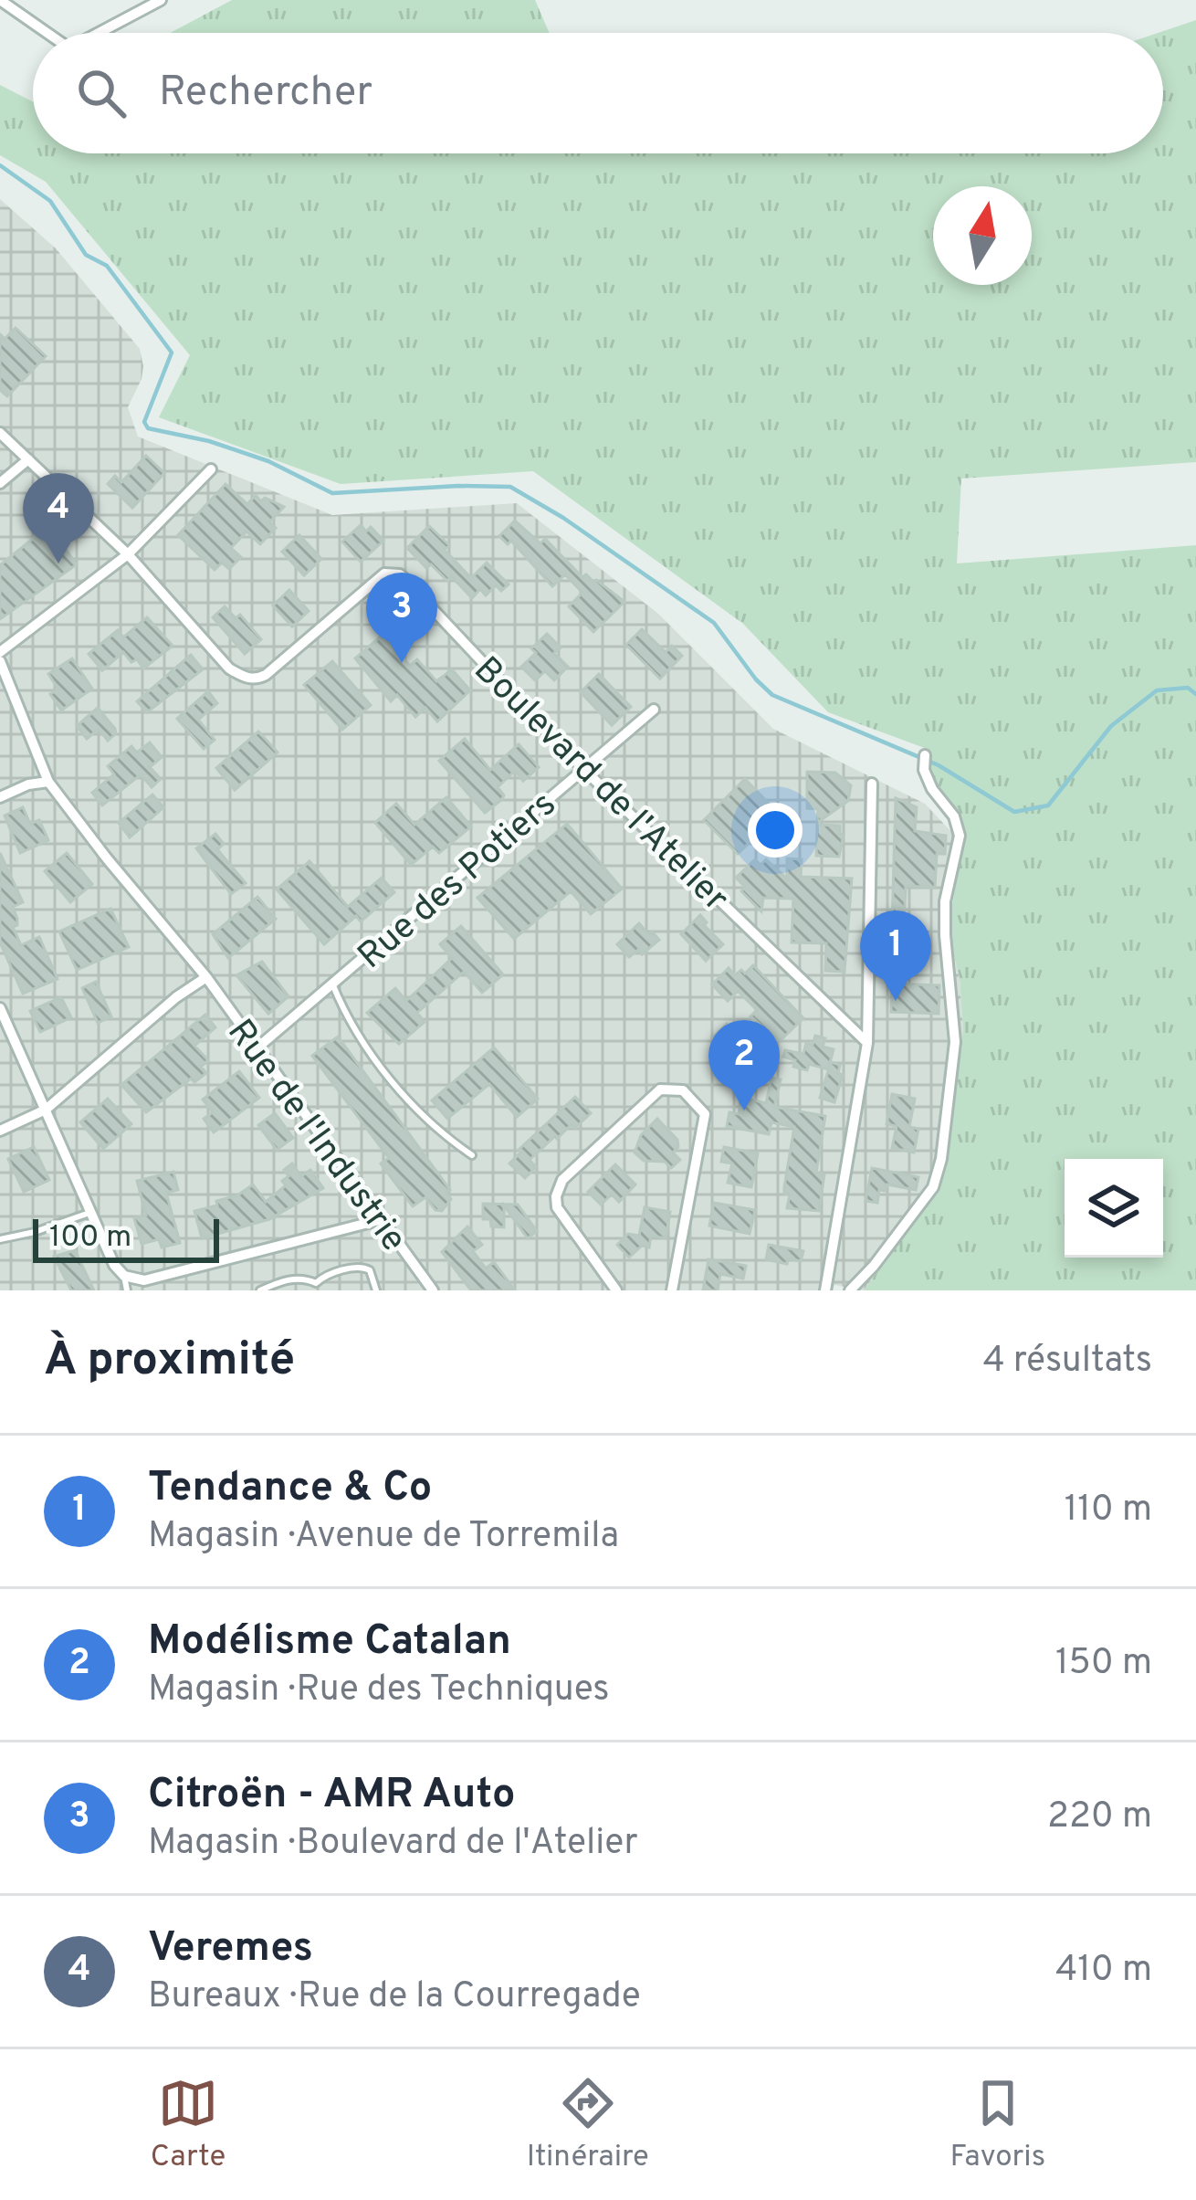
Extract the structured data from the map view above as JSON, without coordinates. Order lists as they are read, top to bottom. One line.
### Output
{"streets":{"street":["Boulevard de l'Atelier","Rue des Potiers","Rue de l'Industrie"]},"crossings":[["Boulevard de l'Atelier","Rue des Potiers"],["Rue des Potiers","Rue de l'Industrie"]],"scale_bar":"100 m","north":"top","page":{"search":"Rechercher","pins":["4","3","1","2"],"scale":"100 m","heading":["À proximité","4 résultats"],"list":[{"mark":"1","name":"Tendance & Co","note":"Magasin · Avenue de Torremila","value":"110 m"},{"mark":"2","name":"Modélisme Catalan","note":"Magasin · Rue des Techniques","value":"150 m"},{"mark":"3","name":"Citroën - AMR Auto","note":"Magasin · Boulevard de l'Atelier","value":"220 m"},{"mark":"4","name":"Veremes","note":"Bureaux · Rue de la Courregade","value":"410 m"}],"nav":["Carte","Itinéraire","Favoris"]}}
